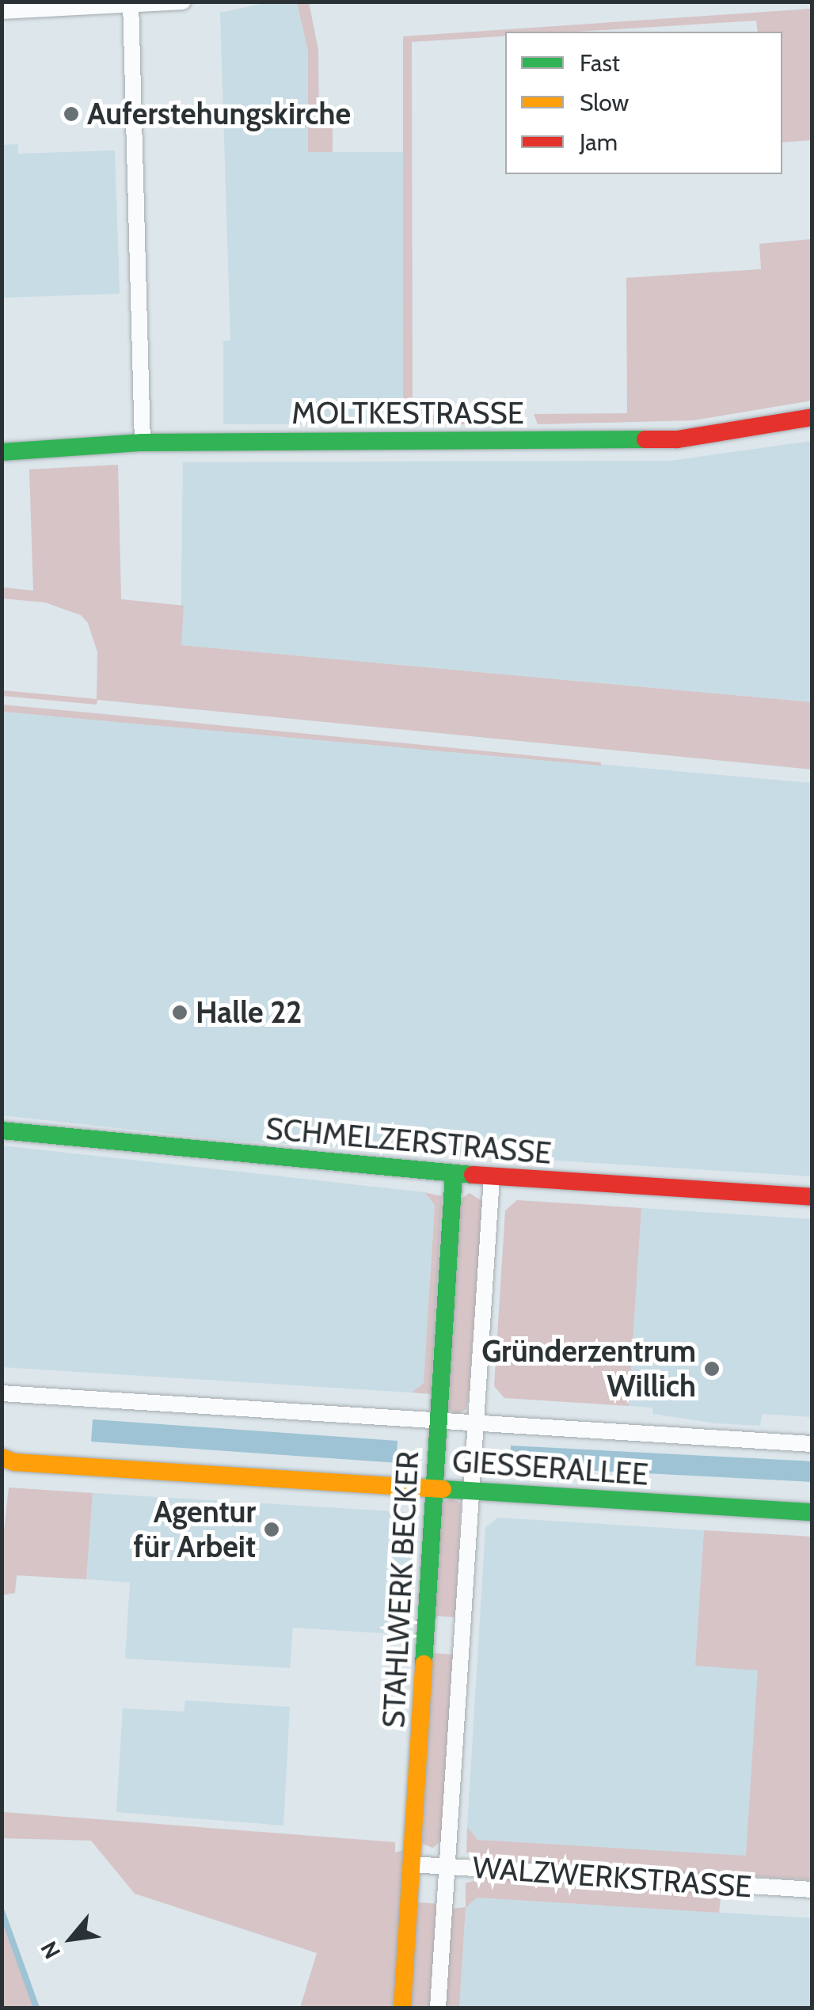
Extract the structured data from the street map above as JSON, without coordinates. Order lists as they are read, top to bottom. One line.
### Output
{"streets":{"street":["MOLTKESTRASSE","SCHMELZERSTRASSE","GIESSERALLEE","STAHLWERK BECKER","WALZWERKSTRASSE"]},"crossings":[["SCHMELZERSTRASSE","STAHLWERK BECKER"],["GIESSERALLEE","STAHLWERK BECKER"],["STAHLWERK BECKER","WALZWERKSTRASSE"]],"places":["Auferstehungskirche","Halle 22","Gründerzentrum Willich","Agentur für Arbeit"],"legend":["Fast","Slow","Jam"],"north":"bottom left"}
